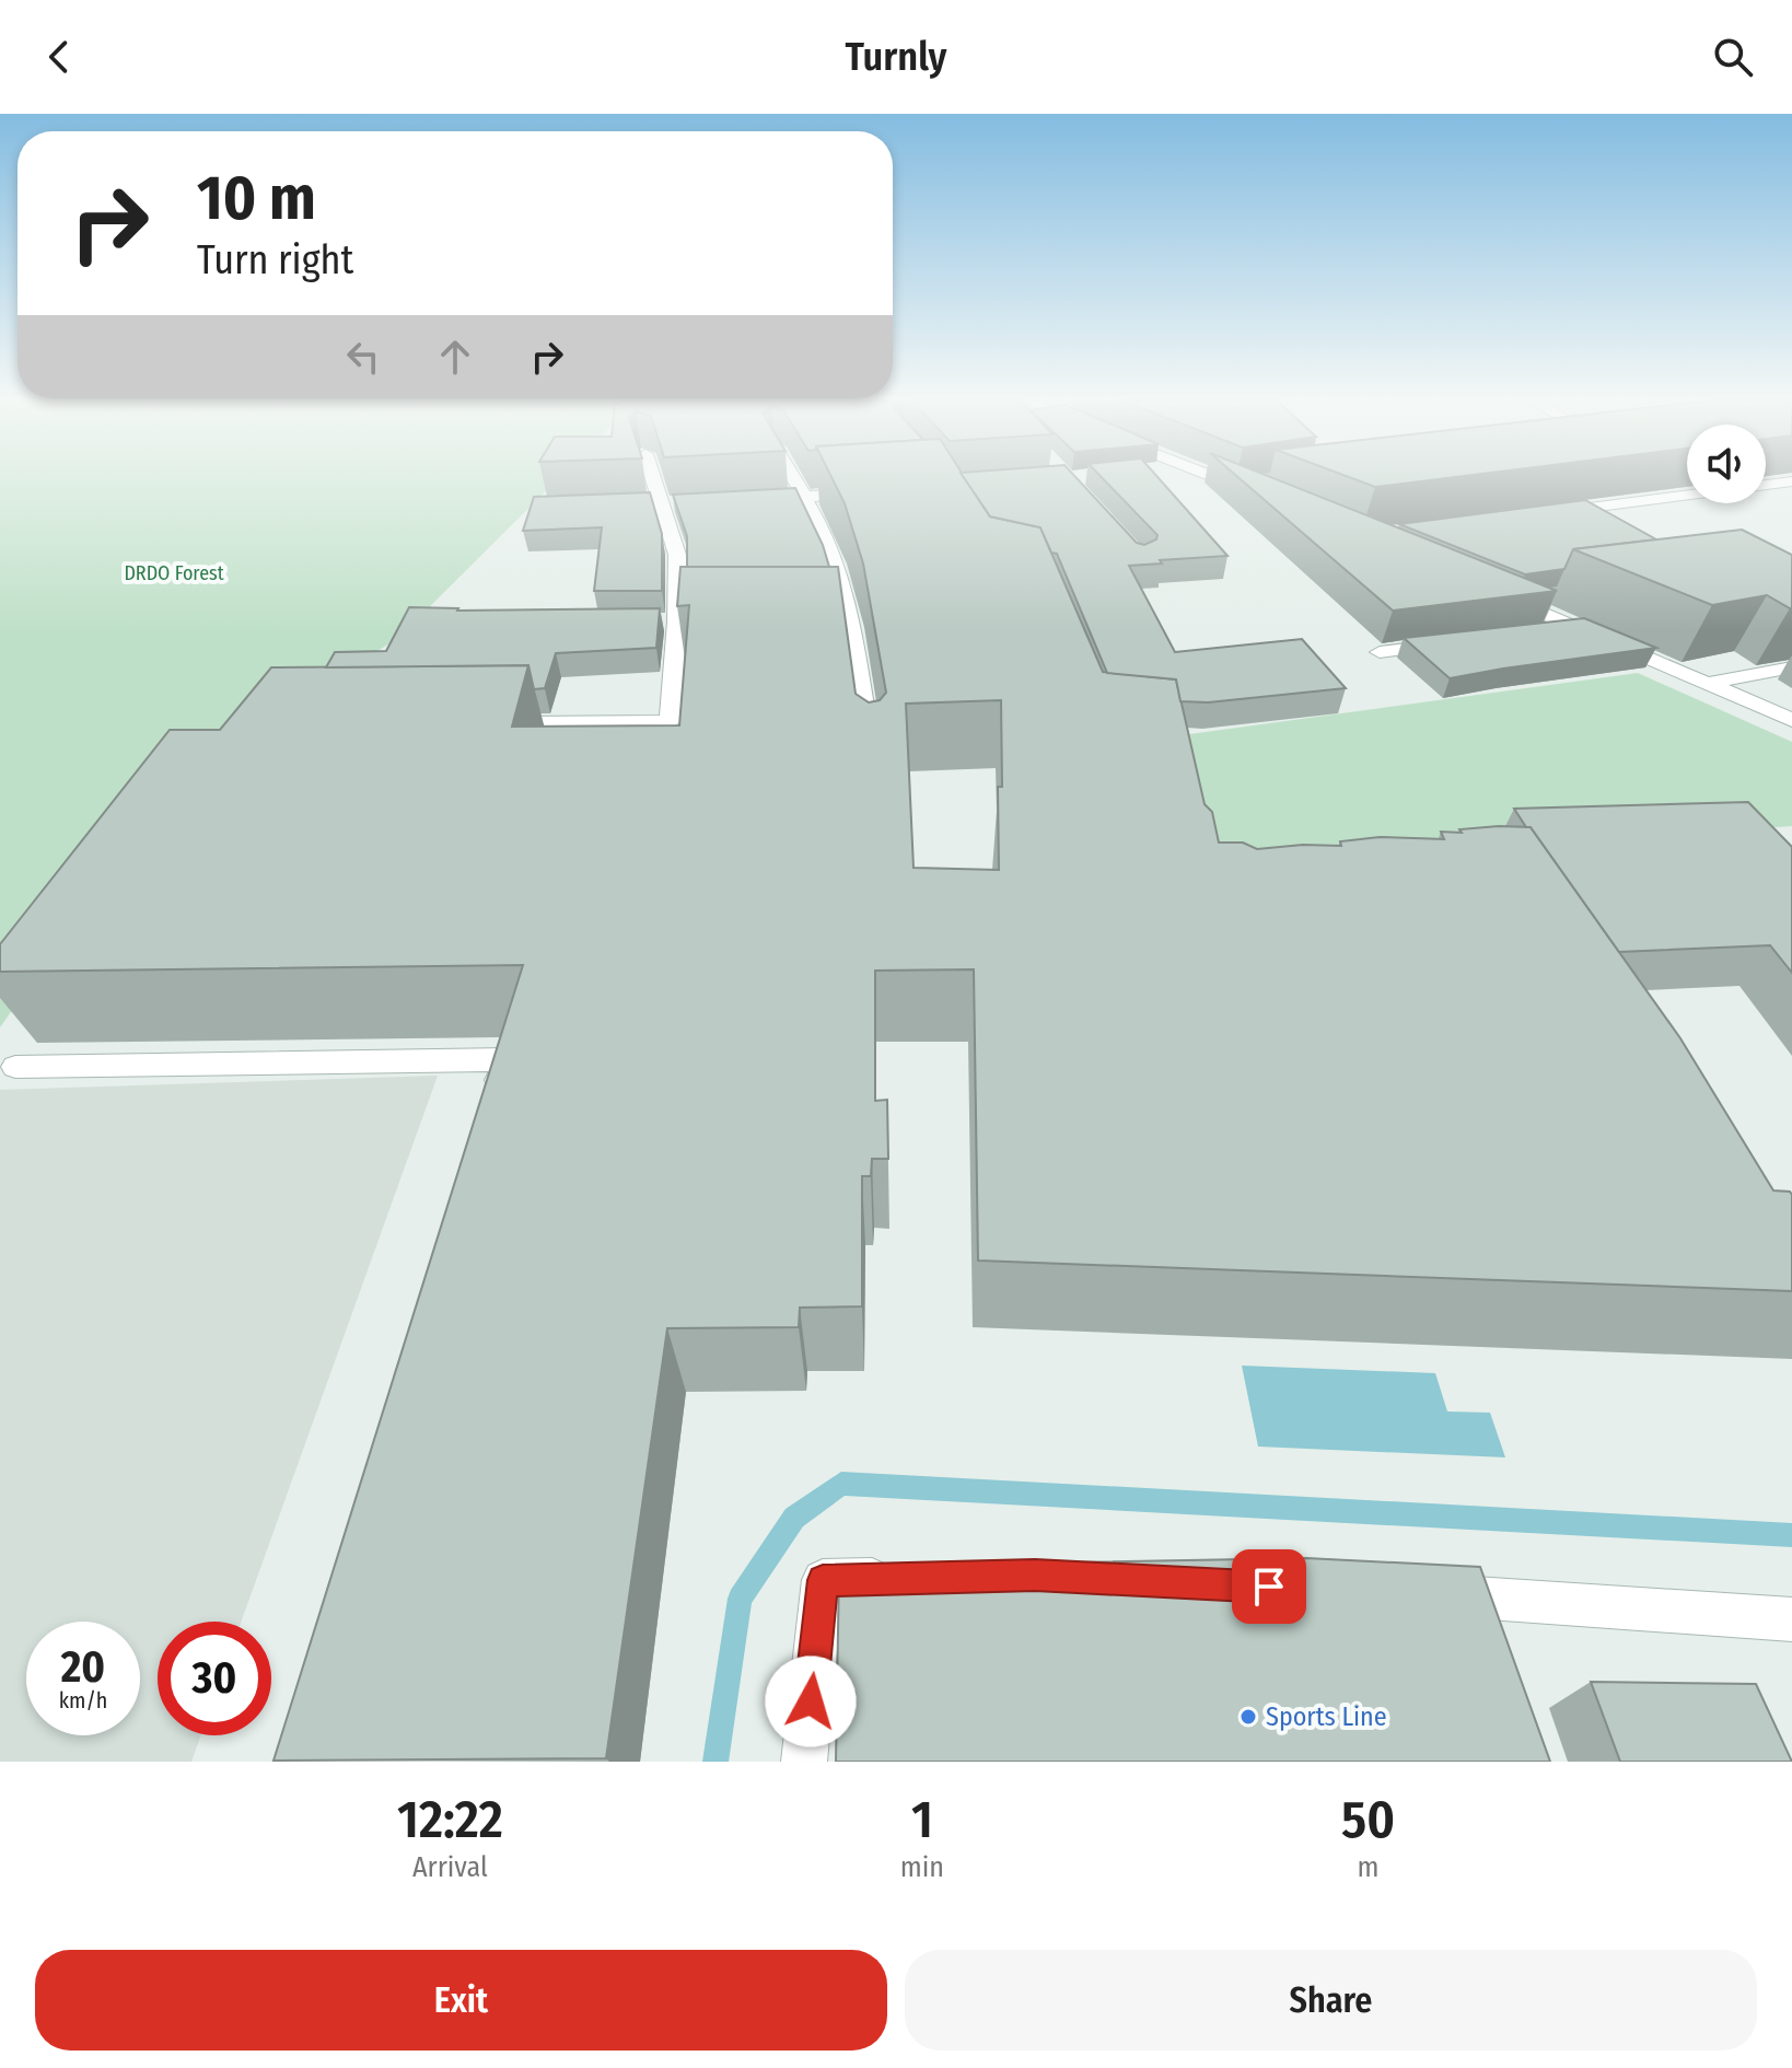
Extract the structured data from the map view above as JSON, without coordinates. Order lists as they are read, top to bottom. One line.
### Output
{"parks":["DRDO Forest"],"places":["Sports Line"],"page":{"header":"Turnly","turn":["10 m","Turn right"],"speed":"20 km/h","limit":"30","eta":["12:22","Arrival","1","min","50","m"],"buttons":["Exit","Share"]}}
